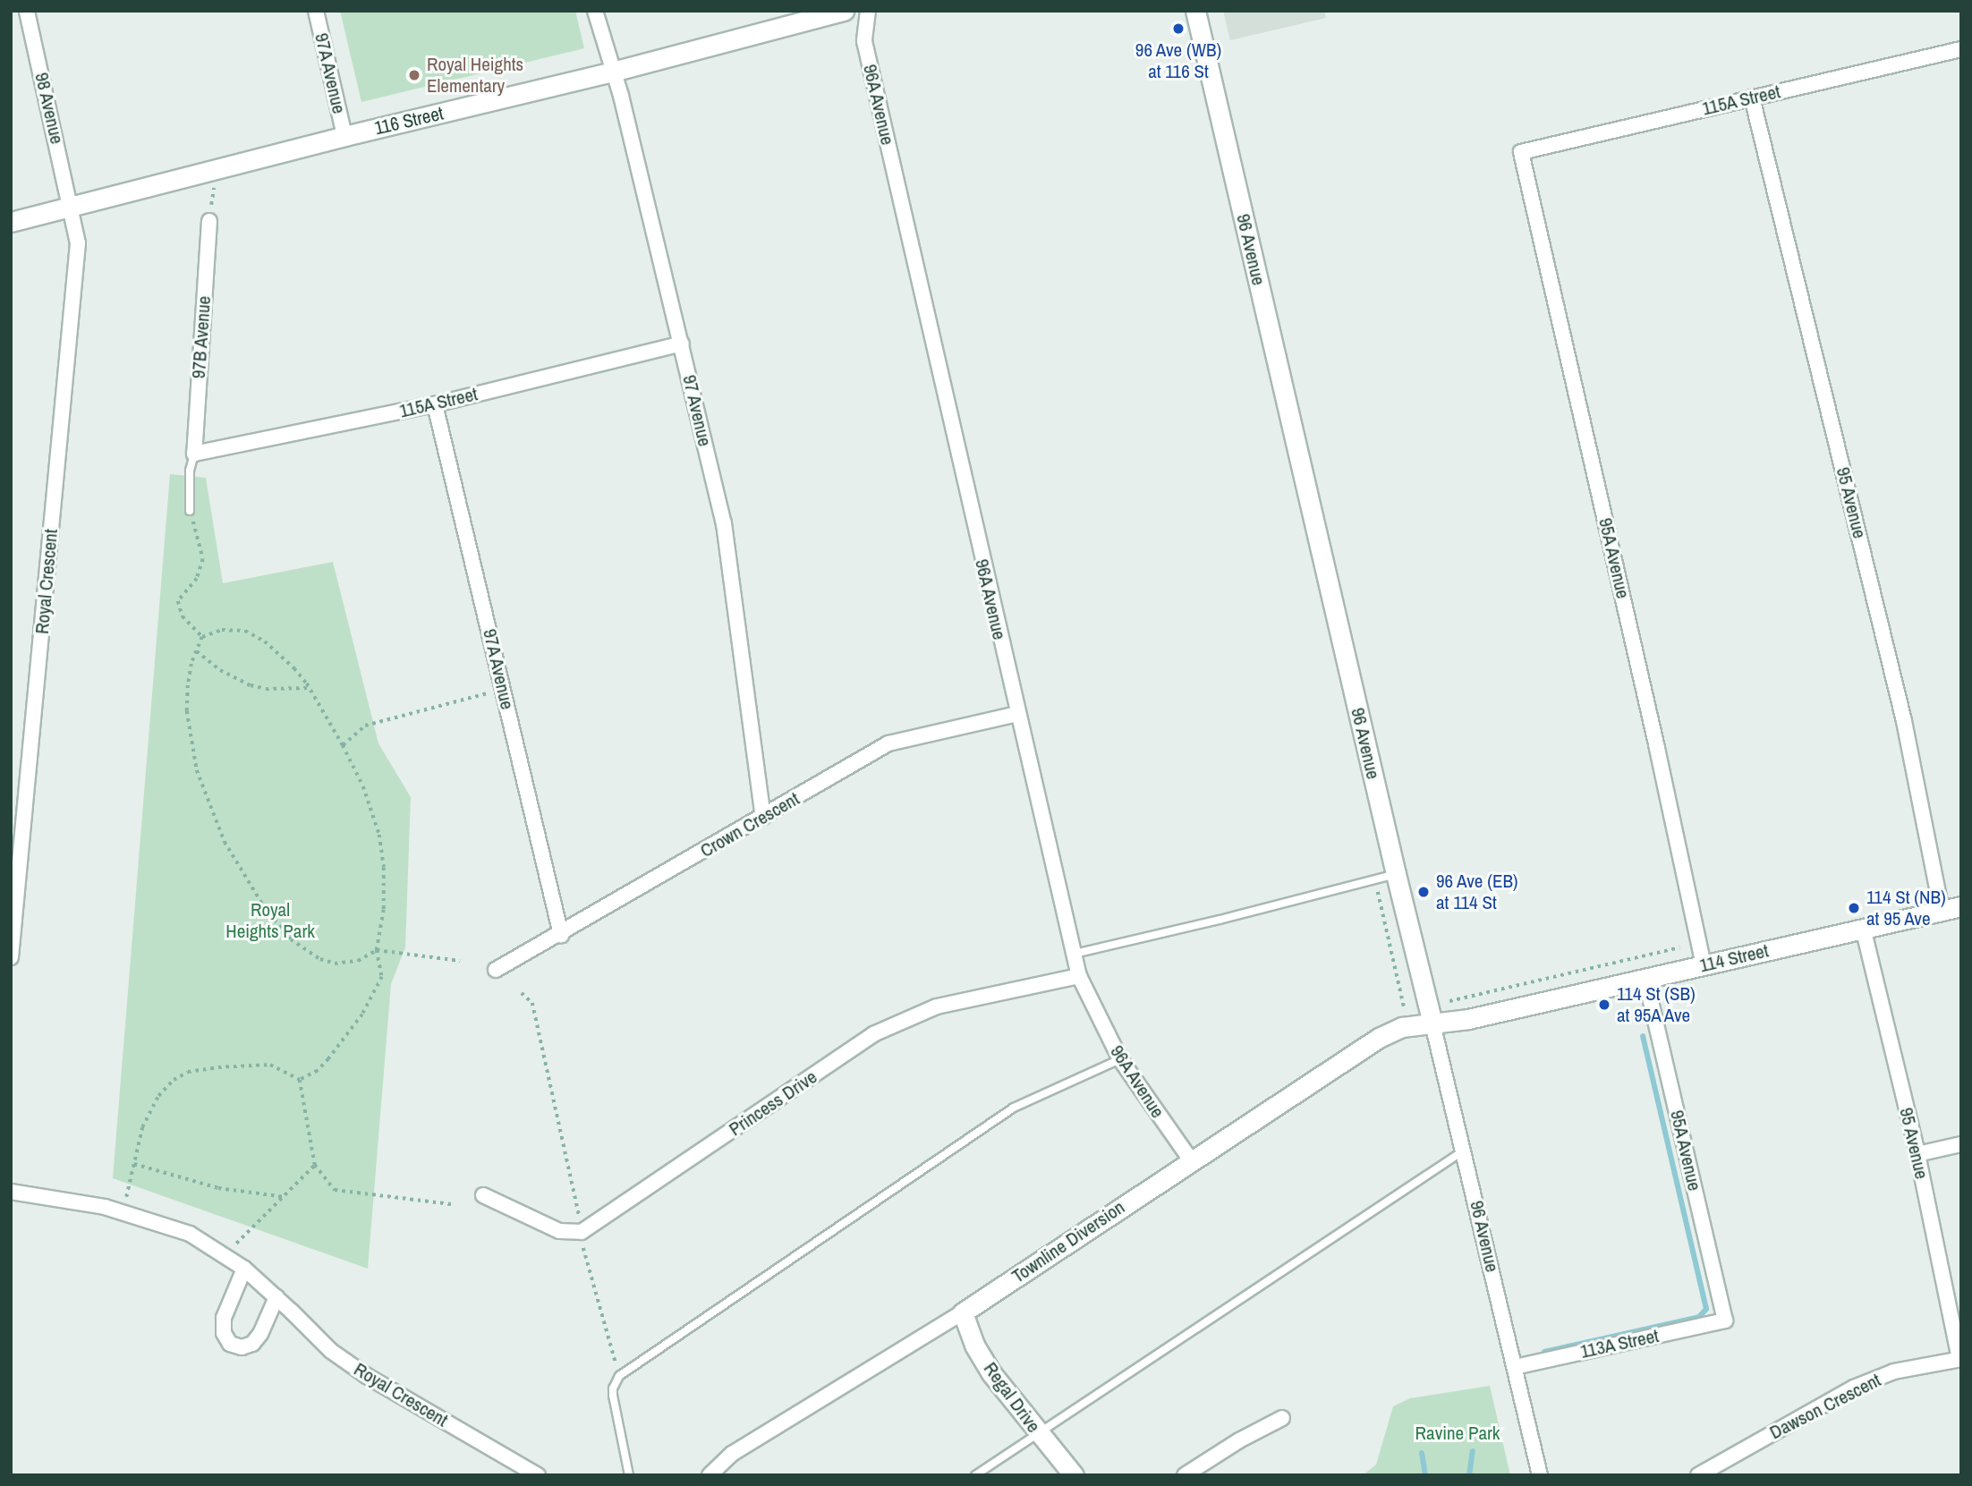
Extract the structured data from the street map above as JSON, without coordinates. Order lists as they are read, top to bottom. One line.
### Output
{"streets":{"street":["97A Avenue","115A Street","96A Avenue","98 Avenue","116 Street","96 Avenue","97B Avenue","97 Avenue","95 Avenue","95A Avenue","Royal Crescent","Crown Crescent","114 Street","Princess Drive","Townline Diversion","113A Street","Regal Drive","Dawson Crescent"]},"crossings":[["97A Avenue","115A Street"],["97A Avenue","116 Street"],["97A Avenue","Crown Crescent"],["115A Street","97B Avenue"],["115A Street","97 Avenue"],["115A Street","95 Avenue"],["115A Street","95A Avenue"],["96A Avenue","Crown Crescent"],["96A Avenue","Princess Drive"],["96A Avenue","Townline Diversion"],["98 Avenue","116 Street"],["98 Avenue","Royal Crescent"],["116 Street","97 Avenue"],["116 Street","Royal Crescent"],["96 Avenue","114 Street"],["96 Avenue","Townline Diversion"],["96 Avenue","113A Street"],["97 Avenue","Crown Crescent"],["95 Avenue","114 Street"],["95 Avenue","Dawson Crescent"],["95A Avenue","114 Street"],["95A Avenue","113A Street"],["114 Street","Townline Diversion"],["Townline Diversion","Regal Drive"]],"parks":["Royal Heights Park","Ravine Park"],"places":["96 Ave (WB) at 116 St","Royal Heights Elementary","96 Ave (EB) at 114 St","114 St (NB) at 95 Ave","114 St (SB) at 95A Ave"]}
